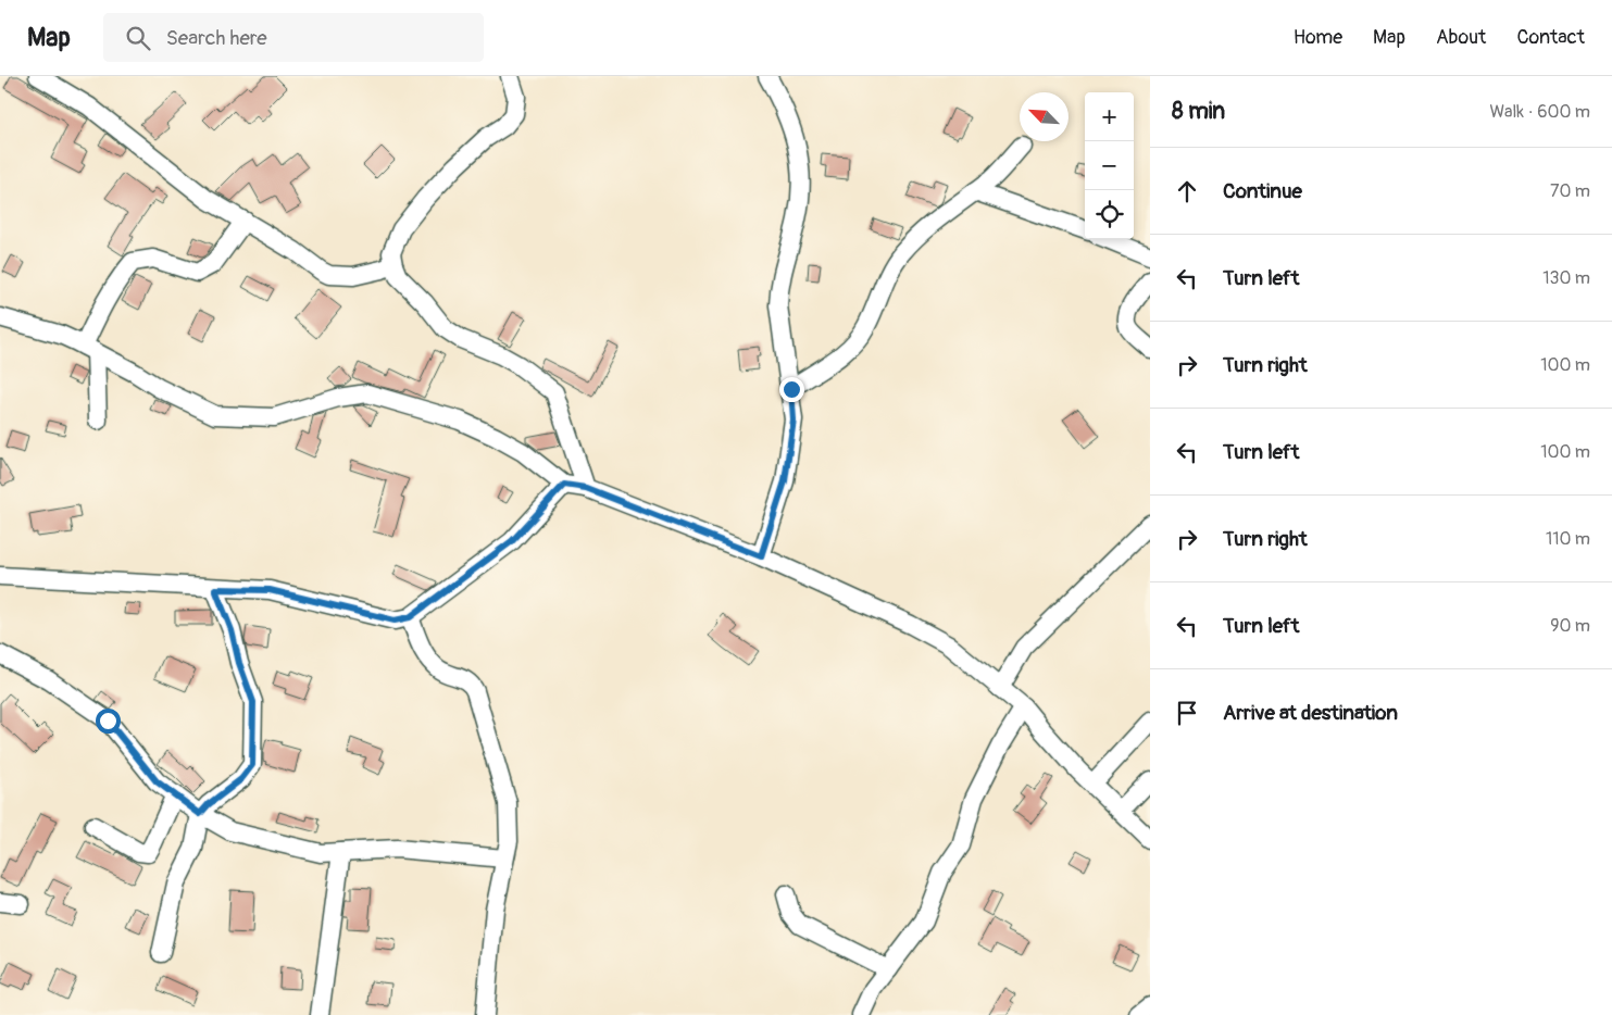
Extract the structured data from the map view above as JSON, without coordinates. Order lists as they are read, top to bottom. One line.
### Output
{"north":"top left","page":{"header":"Map","search":"Search here","nav":["Home","Map","About","Contact"],"heading":["8 min","Walk · 600 m"],"map_buttons":["+","−"],"list":[["Continue","70 m"],["Turn left","130 m"],["Turn right","100 m"],["Turn left","100 m"],["Turn right","110 m"],["Turn left","90 m"],"Arrive at destination"]}}
